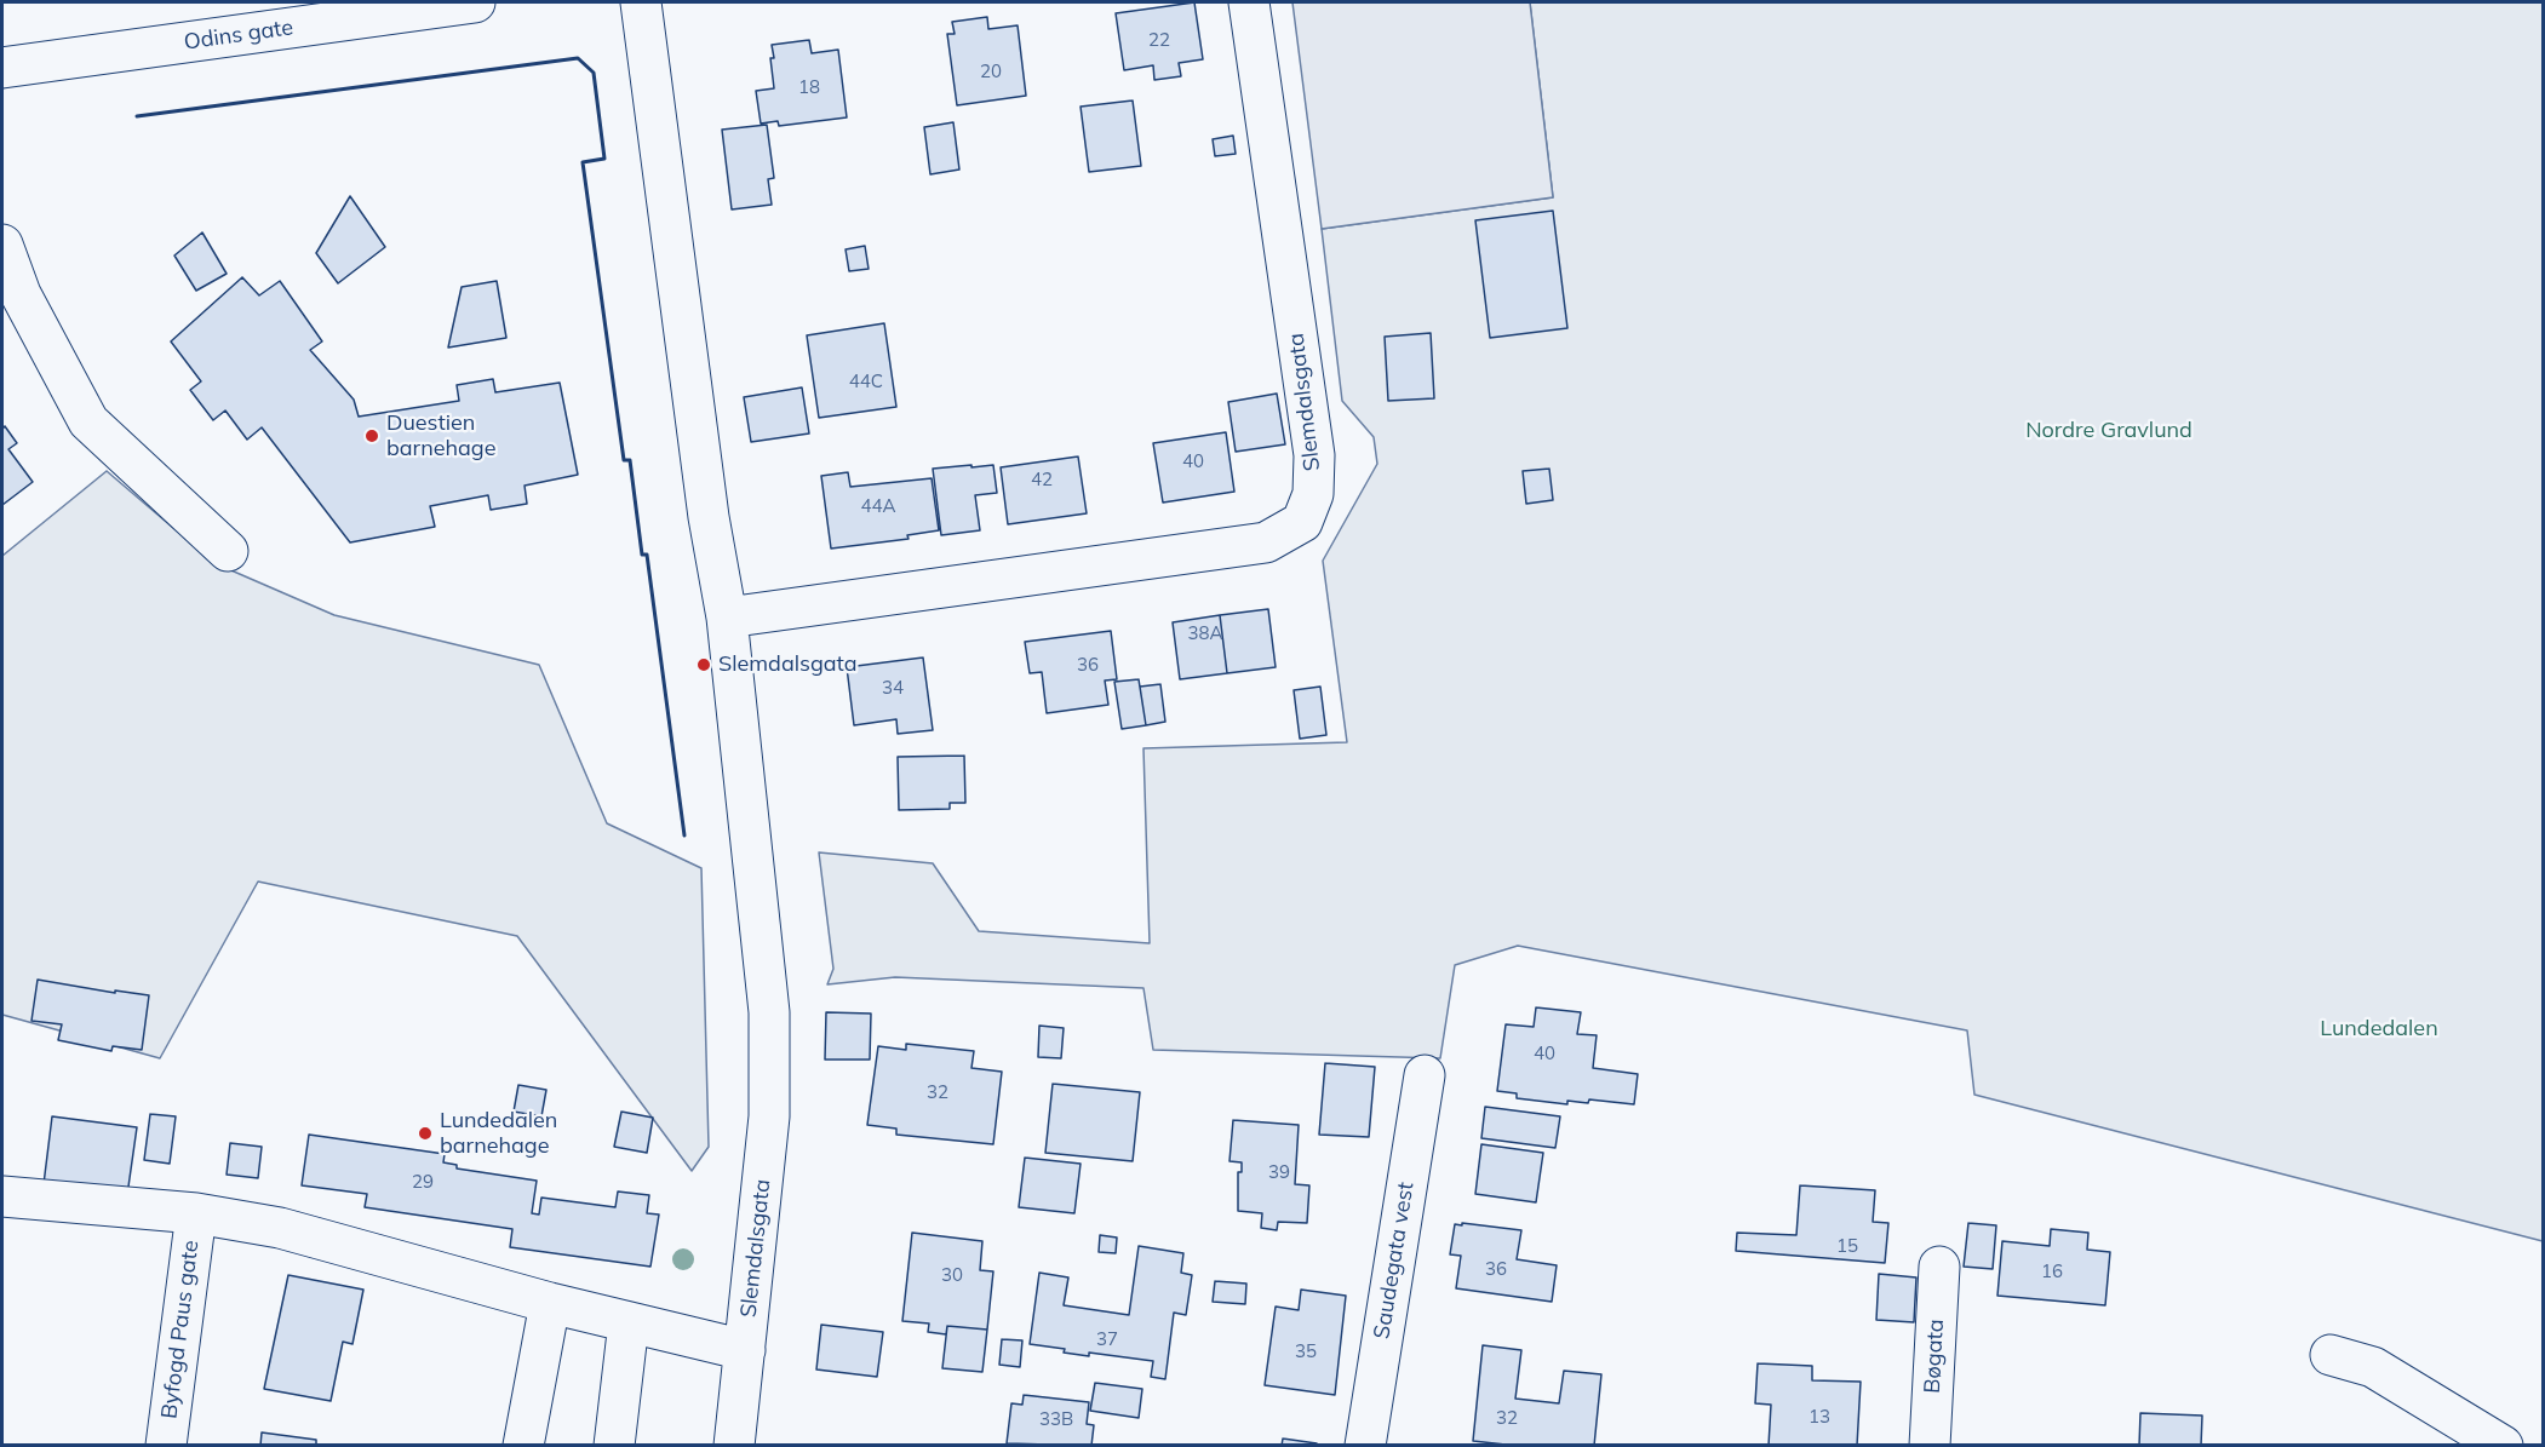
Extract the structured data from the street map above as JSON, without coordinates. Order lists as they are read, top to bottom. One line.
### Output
{"streets":{"street":["Odins gate","Slemdalsgata","Saudegata vest","Byfogd Paus gate","Bøgata"]},"parks":["Nordre Gravlund","Lundedalen"],"places":["Duestien barnehage","Slemdalsgata","Lundedalen barnehage"],"house_numbers":["22","20","18","44C","40","42","44A","38A","36","34","40","32","39","29","15","36","16","30","37","35","13","32","33B"]}
